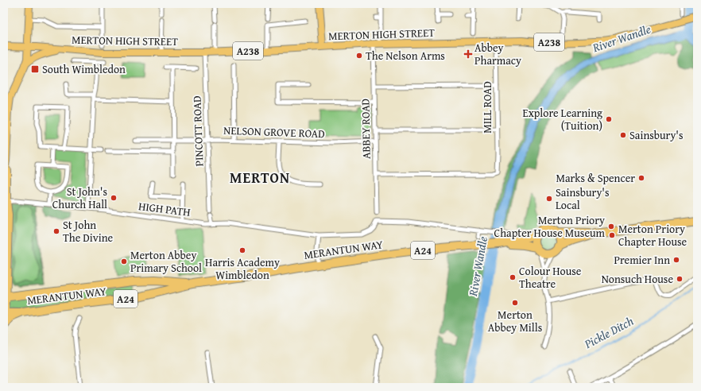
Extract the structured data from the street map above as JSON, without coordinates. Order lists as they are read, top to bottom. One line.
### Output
{"streets":{"highway":["MERANTUN WAY","A24"],"main road":["MERTON HIGH STREET","A238"],"street":["MILL ROAD","ABBEY ROAD","PINCOTT ROAD","NELSON GROVE ROAD","HIGH PATH"]},"crossings":[["MERTON HIGH STREET","A238"],["MERTON HIGH STREET","MILL ROAD"],["MERTON HIGH STREET","ABBEY ROAD"],["MERTON HIGH STREET","PINCOTT ROAD"],["MILL ROAD","ABBEY ROAD"],["ABBEY ROAD","NELSON GROVE ROAD"],["PINCOTT ROAD","NELSON GROVE ROAD"],["MERANTUN WAY","A24"]],"districts":["MERTON"],"water":["River Wandle","Pickle Ditch"],"places":{"health":["Abbey Pharmacy"],"other":["The Nelson Arms","Explore Learning (Tuition)","Sainsbury's","Marks & Spencer","St John's Church Hall","Sainsbury's Local","Merton Priory Chapter House Museum","St John The Divine","Merton Priory Chapter House","Harris Academy Wimbledon","Premier Inn","Merton Abbey Primary School","Colour House Theatre","Nonsuch House","Merton Abbey Mills"],"transit":["South Wimbledon"]}}
